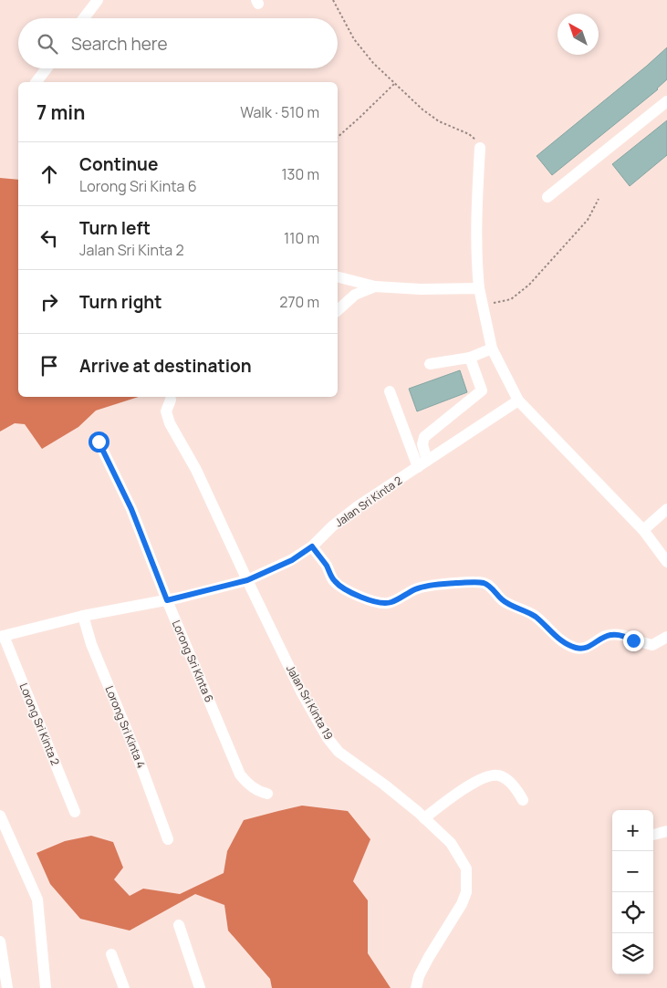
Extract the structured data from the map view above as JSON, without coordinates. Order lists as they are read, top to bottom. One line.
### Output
{"streets":{"street":["Jalan Sri Kinta 2","Lorong Sri Kinta 6","Jalan Sri Kinta 19","Lorong Sri Kinta 2","Lorong Sri Kinta 4"]},"crossings":[["Jalan Sri Kinta 2","Lorong Sri Kinta 6"],["Jalan Sri Kinta 2","Jalan Sri Kinta 19"],["Jalan Sri Kinta 2","Lorong Sri Kinta 2"],["Jalan Sri Kinta 2","Lorong Sri Kinta 4"]],"north":"top left","page":{"search":"Search here","heading":["7 min","Walk · 510 m"],"list":[["Continue","Lorong Sri Kinta 6","130 m"],["Turn left","Jalan Sri Kinta 2","110 m"],["Turn right","270 m"],"Arrive at destination"],"map_buttons":["+","−"]}}
